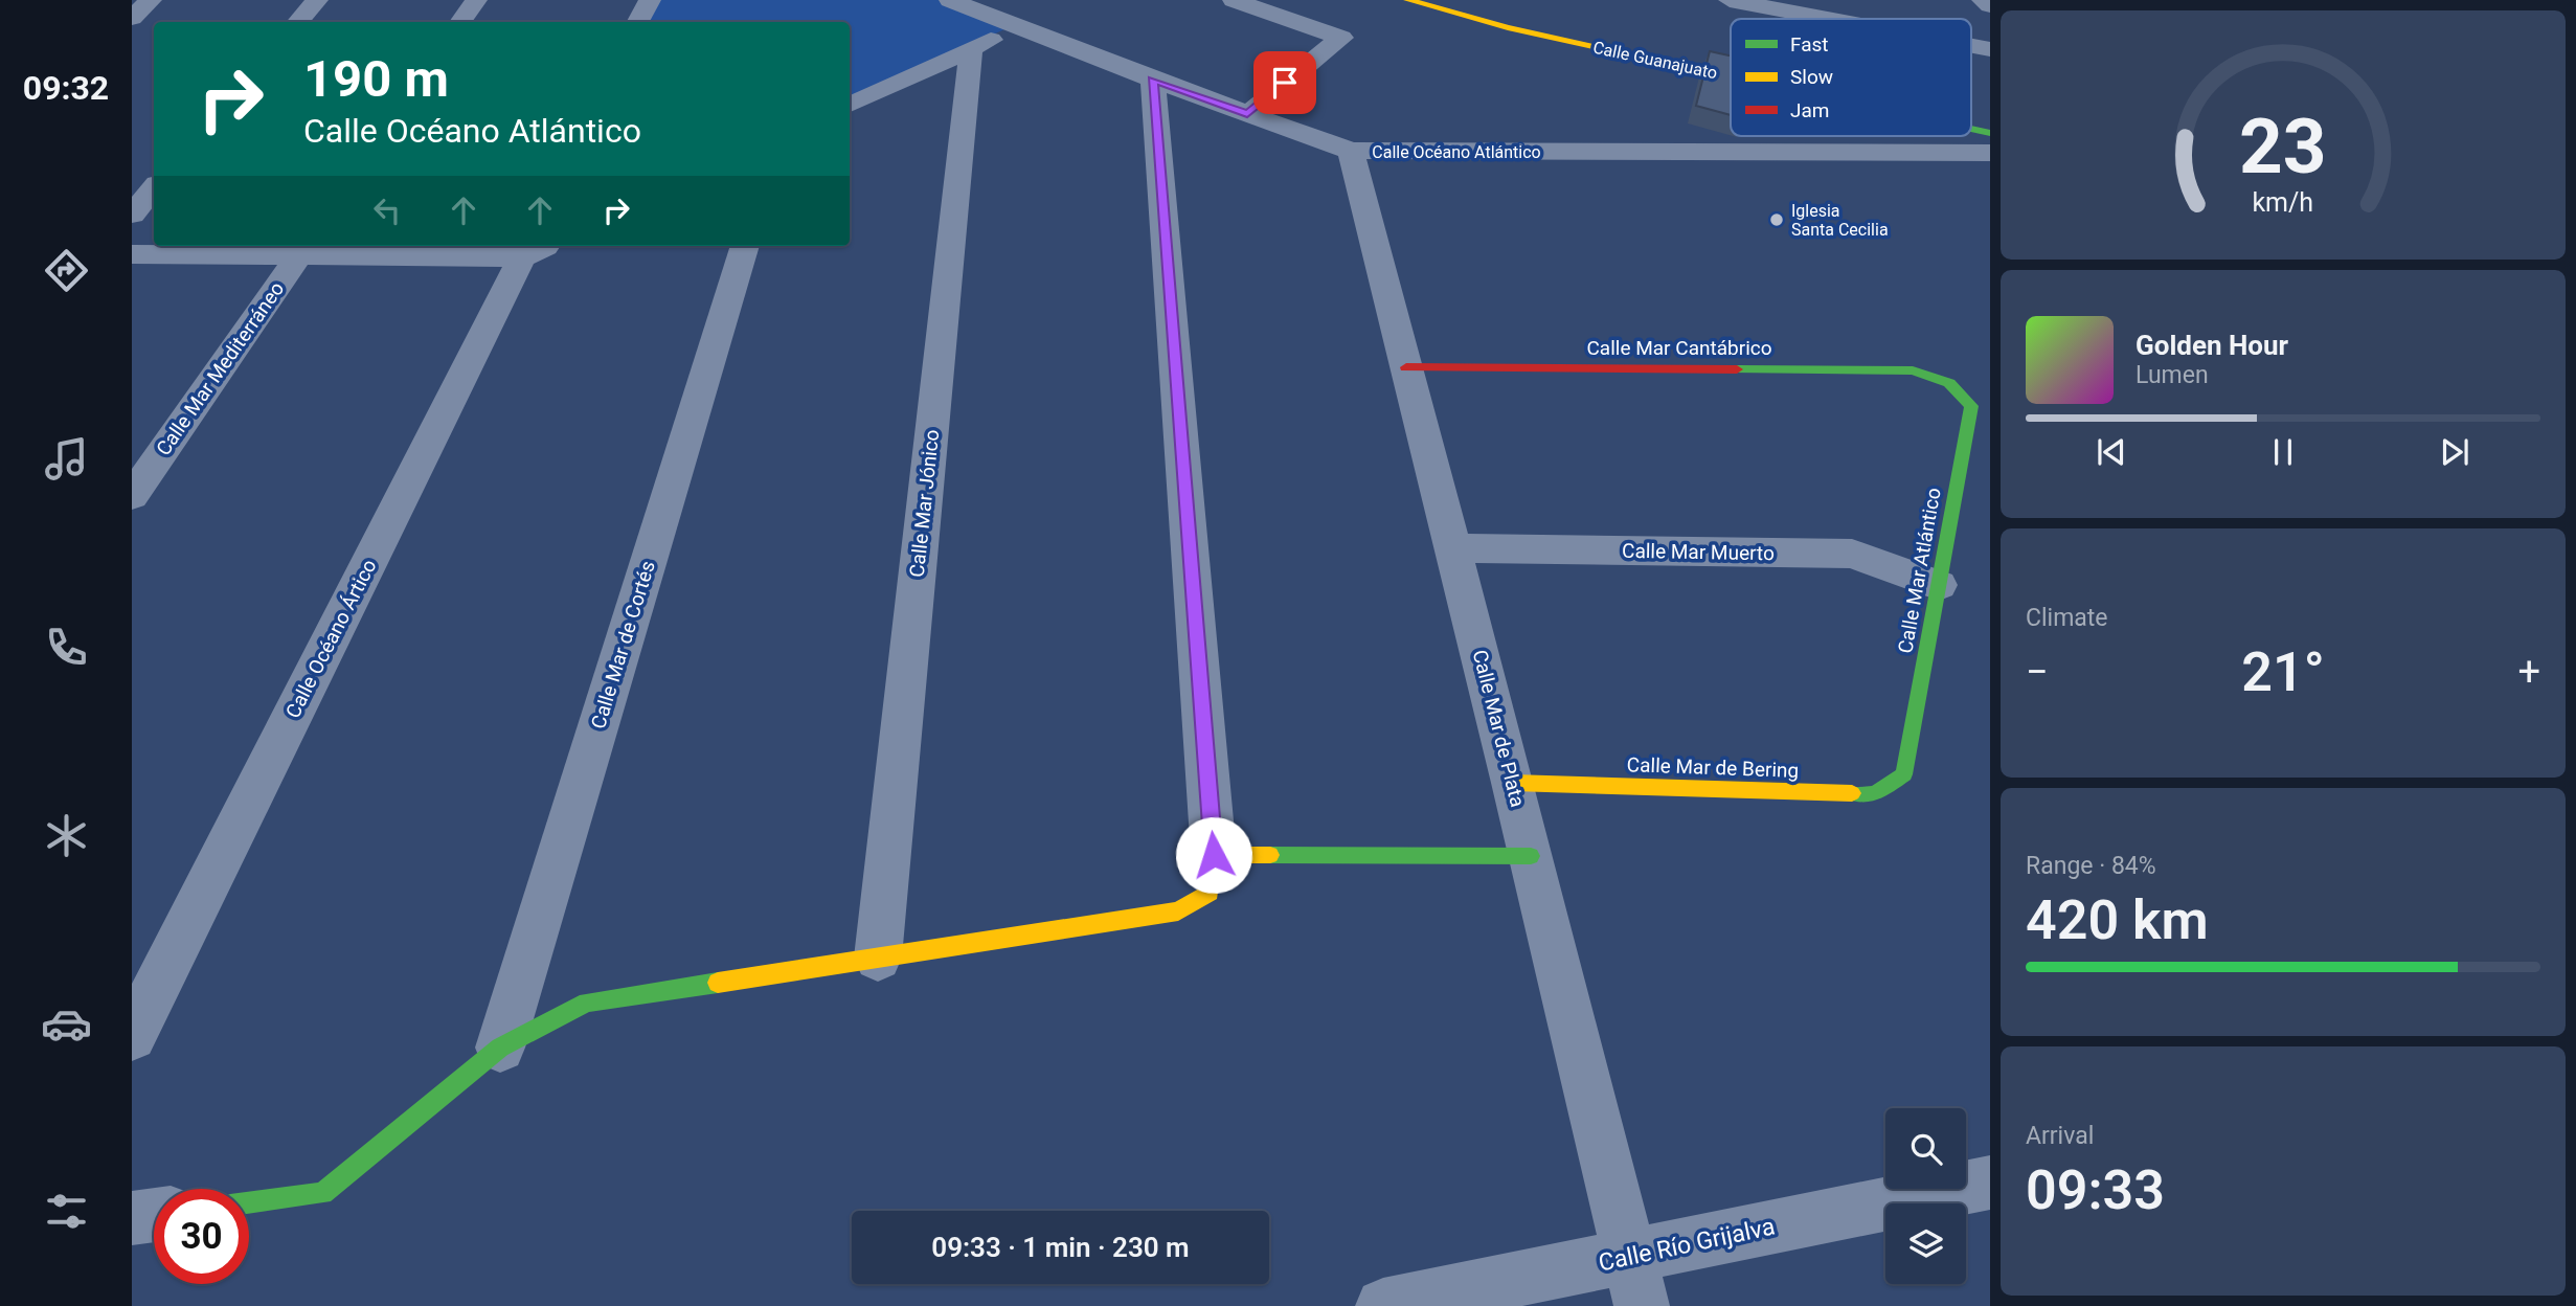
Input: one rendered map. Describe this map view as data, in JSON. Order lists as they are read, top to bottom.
{
  "streets": {
    "street": [
      "Calle Guanajuato",
      "Calle Océano Atlántico",
      "Calle Mar Cantábrico",
      "Calle Mar Mediterráneo",
      "Calle Mar Jónico",
      "Calle Mar Muerto",
      "Calle Mar Atlántico",
      "Calle Océano Ártico",
      "Calle Mar de Cortés",
      "Calle Mar de Plata",
      "Calle Mar de Bering",
      "Calle Río Grijalva"
    ]
  },
  "crossings": [
    ["Calle Océano Atlántico", "Calle Mar de Plata"],
    ["Calle Mar Cantábrico", "Calle Mar Atlántico"],
    ["Calle Mar Cantábrico", "Calle Mar de Plata"],
    ["Calle Mar Muerto", "Calle Mar Atlántico"],
    ["Calle Mar Muerto", "Calle Mar de Plata"],
    ["Calle Mar Atlántico", "Calle Mar de Bering"],
    ["Calle Mar de Plata", "Calle Mar de Bering"],
    ["Calle Mar de Plata", "Calle Río Grijalva"]
  ],
  "places": ["Iglesia Santa Cecilia"],
  "legend": ["Fast", "Slow", "Jam"],
  "page": {
    "tabs": "09:32",
    "turn": ["190 m", "Calle Océano Atlántico"],
    "song": ["Golden Hour", "Lumen"],
    "tile": [
      "Climate",
      ["Range · 84%", "420 km"],
      ["Arrival", "09:33"]
    ],
    "heat": ["−", "21°", "+"],
    "limit": "30",
    "trip": "09:33 · 1 min · 230 m",
    "gauge": ["23", "km/h"]
  }
}
